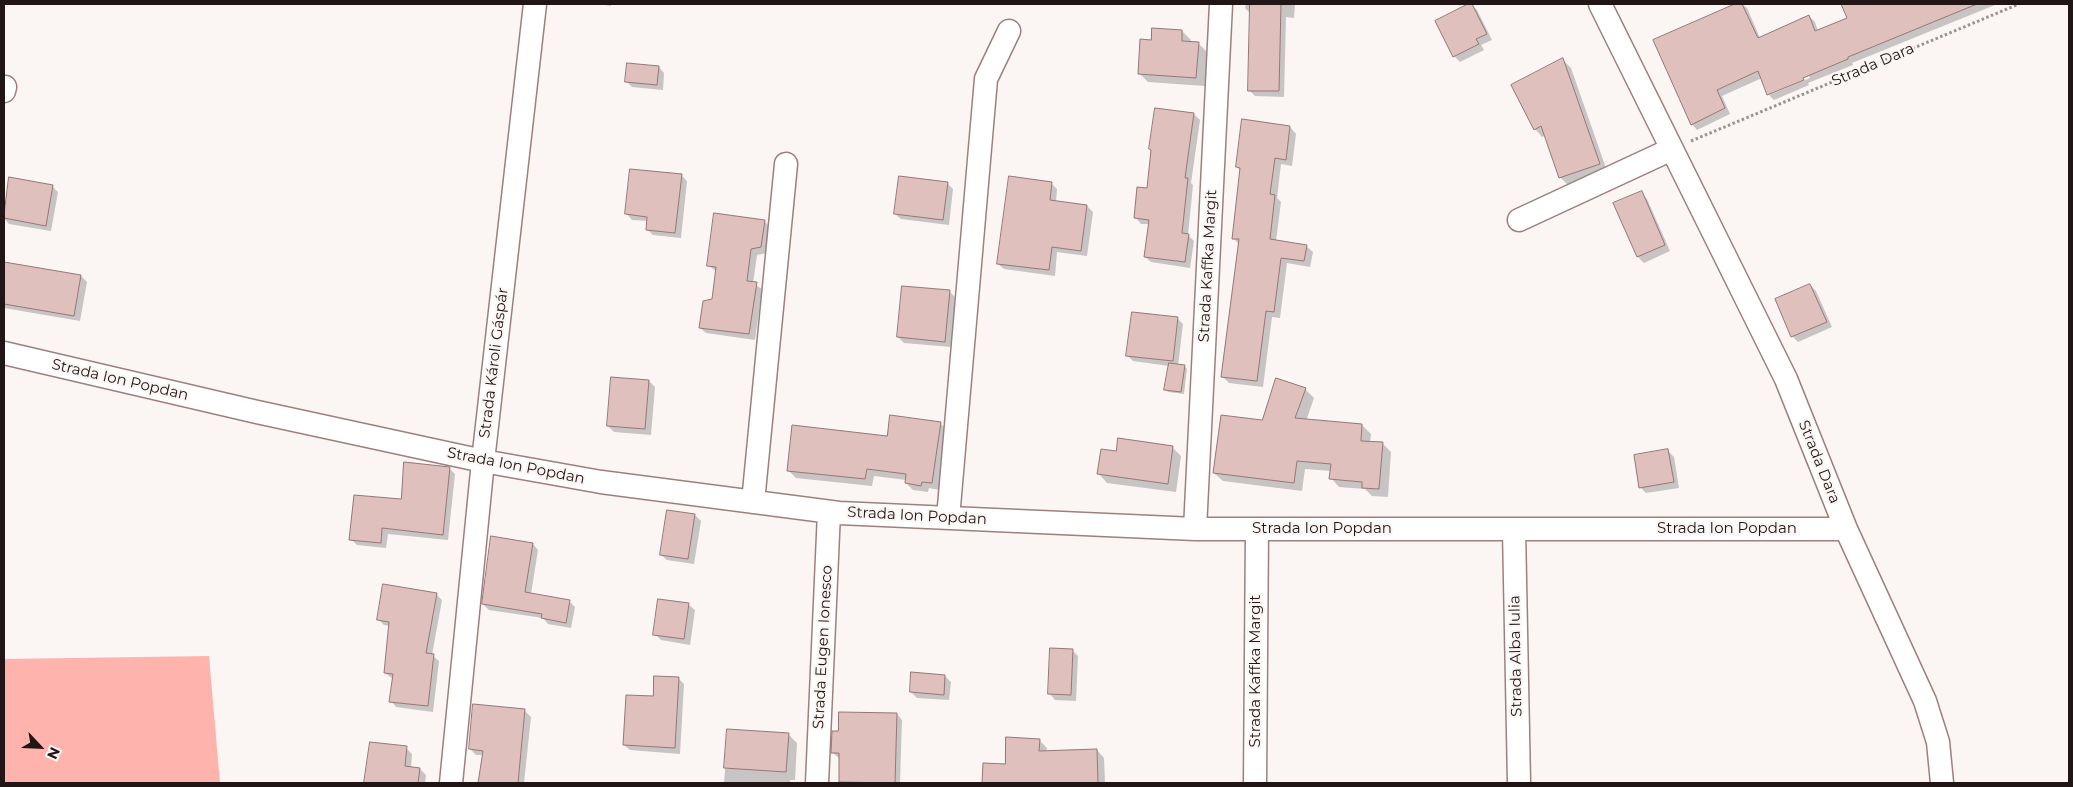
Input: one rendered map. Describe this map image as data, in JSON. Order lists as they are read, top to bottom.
{
  "streets": {
    "street": [
      "Strada Dara",
      "Strada Kaffka Margit",
      "Strada Károli Gáspár",
      "Strada Ion Popdan",
      "Strada Eugen Ionesco",
      "Strada Alba Iulia"
    ]
  },
  "crossings": [
    ["Strada Dara", "Strada Ion Popdan"],
    ["Strada Kaffka Margit", "Strada Ion Popdan"],
    ["Strada Károli Gáspár", "Strada Ion Popdan"],
    ["Strada Ion Popdan", "Strada Eugen Ionesco"],
    ["Strada Ion Popdan", "Strada Alba Iulia"]
  ],
  "north": "bottom right"
}
